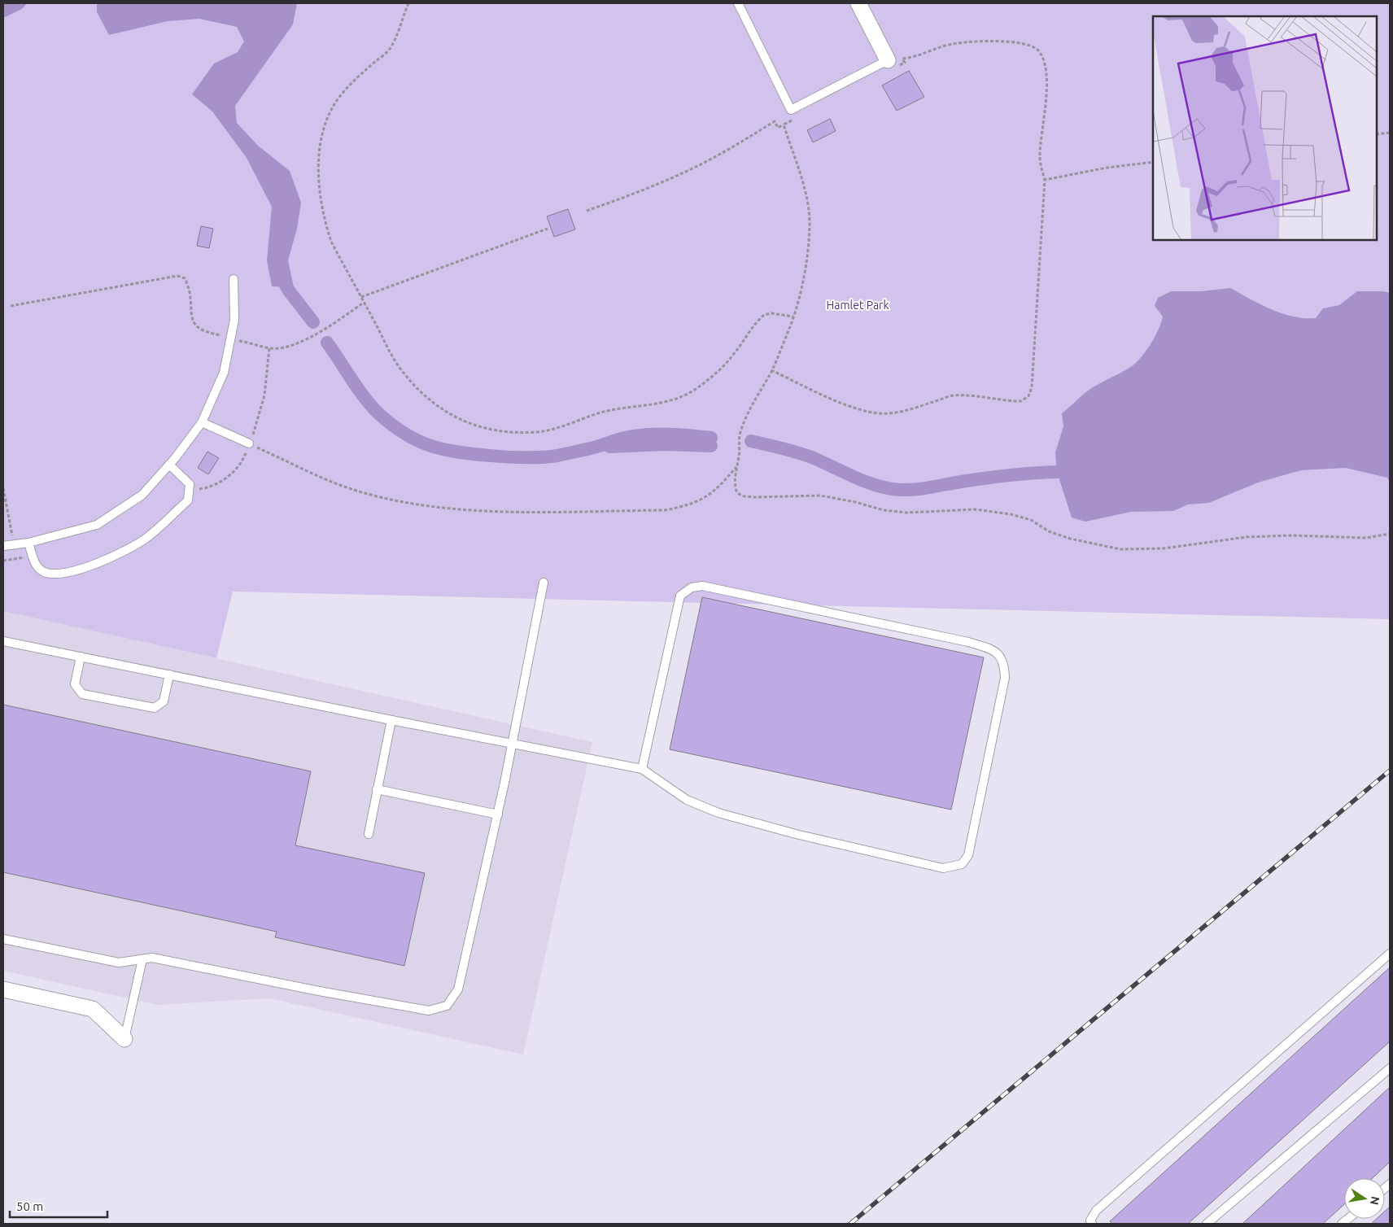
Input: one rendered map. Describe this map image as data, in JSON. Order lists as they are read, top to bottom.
{
  "parks": ["Hamlet Park"],
  "scale_bar": "50 m",
  "north": "right"
}
